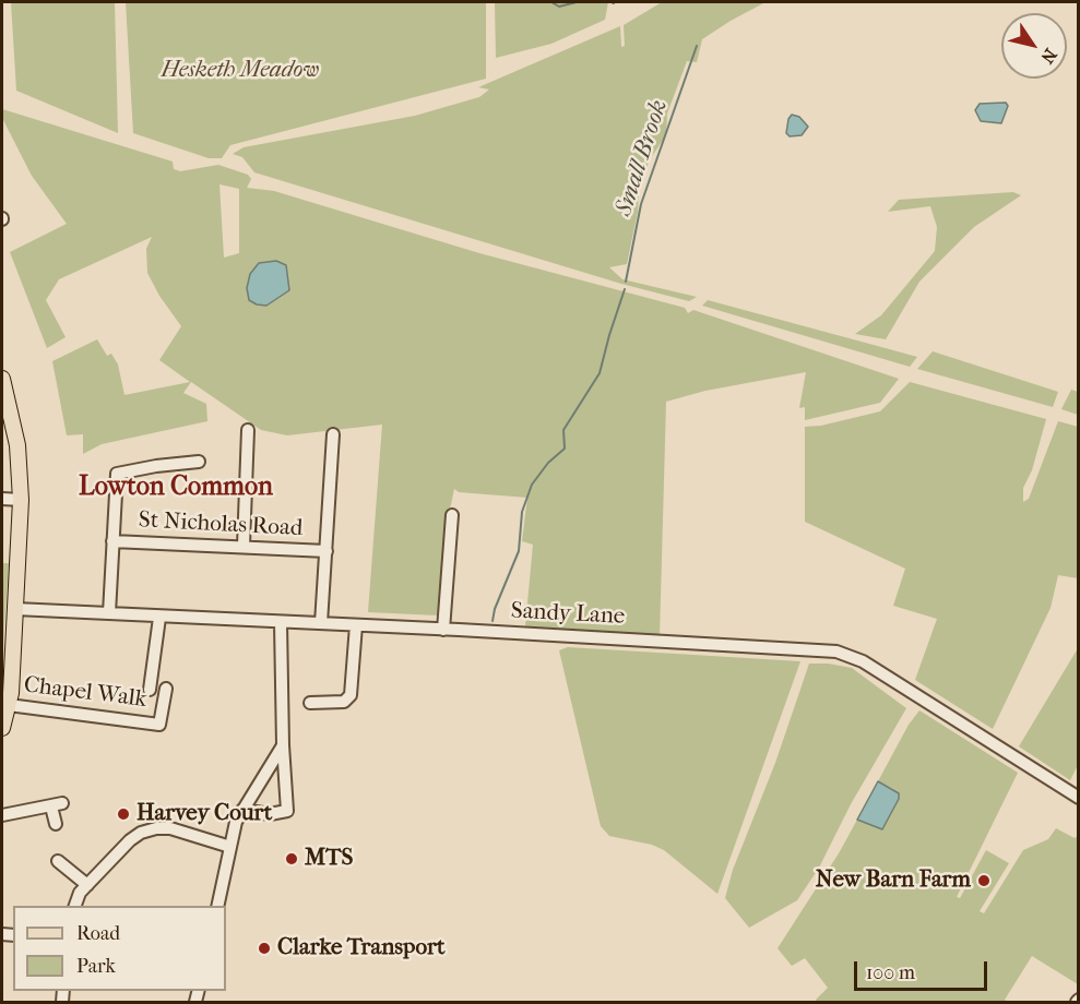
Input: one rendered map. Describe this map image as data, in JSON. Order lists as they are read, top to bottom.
{
  "streets": {
    "street": ["St Nicholas Road", "Sandy Lane", "Chapel Walk"]
  },
  "districts": ["Lowton Common"],
  "water": ["Small Brook"],
  "parks": ["Hesketh Meadow"],
  "places": [
    "Harvey Court",
    "MTS",
    "New Barn Farm",
    "Clarke Transport"
  ],
  "legend": ["Road", "Park"],
  "scale_bar": "100 m",
  "north": "bottom right"
}
